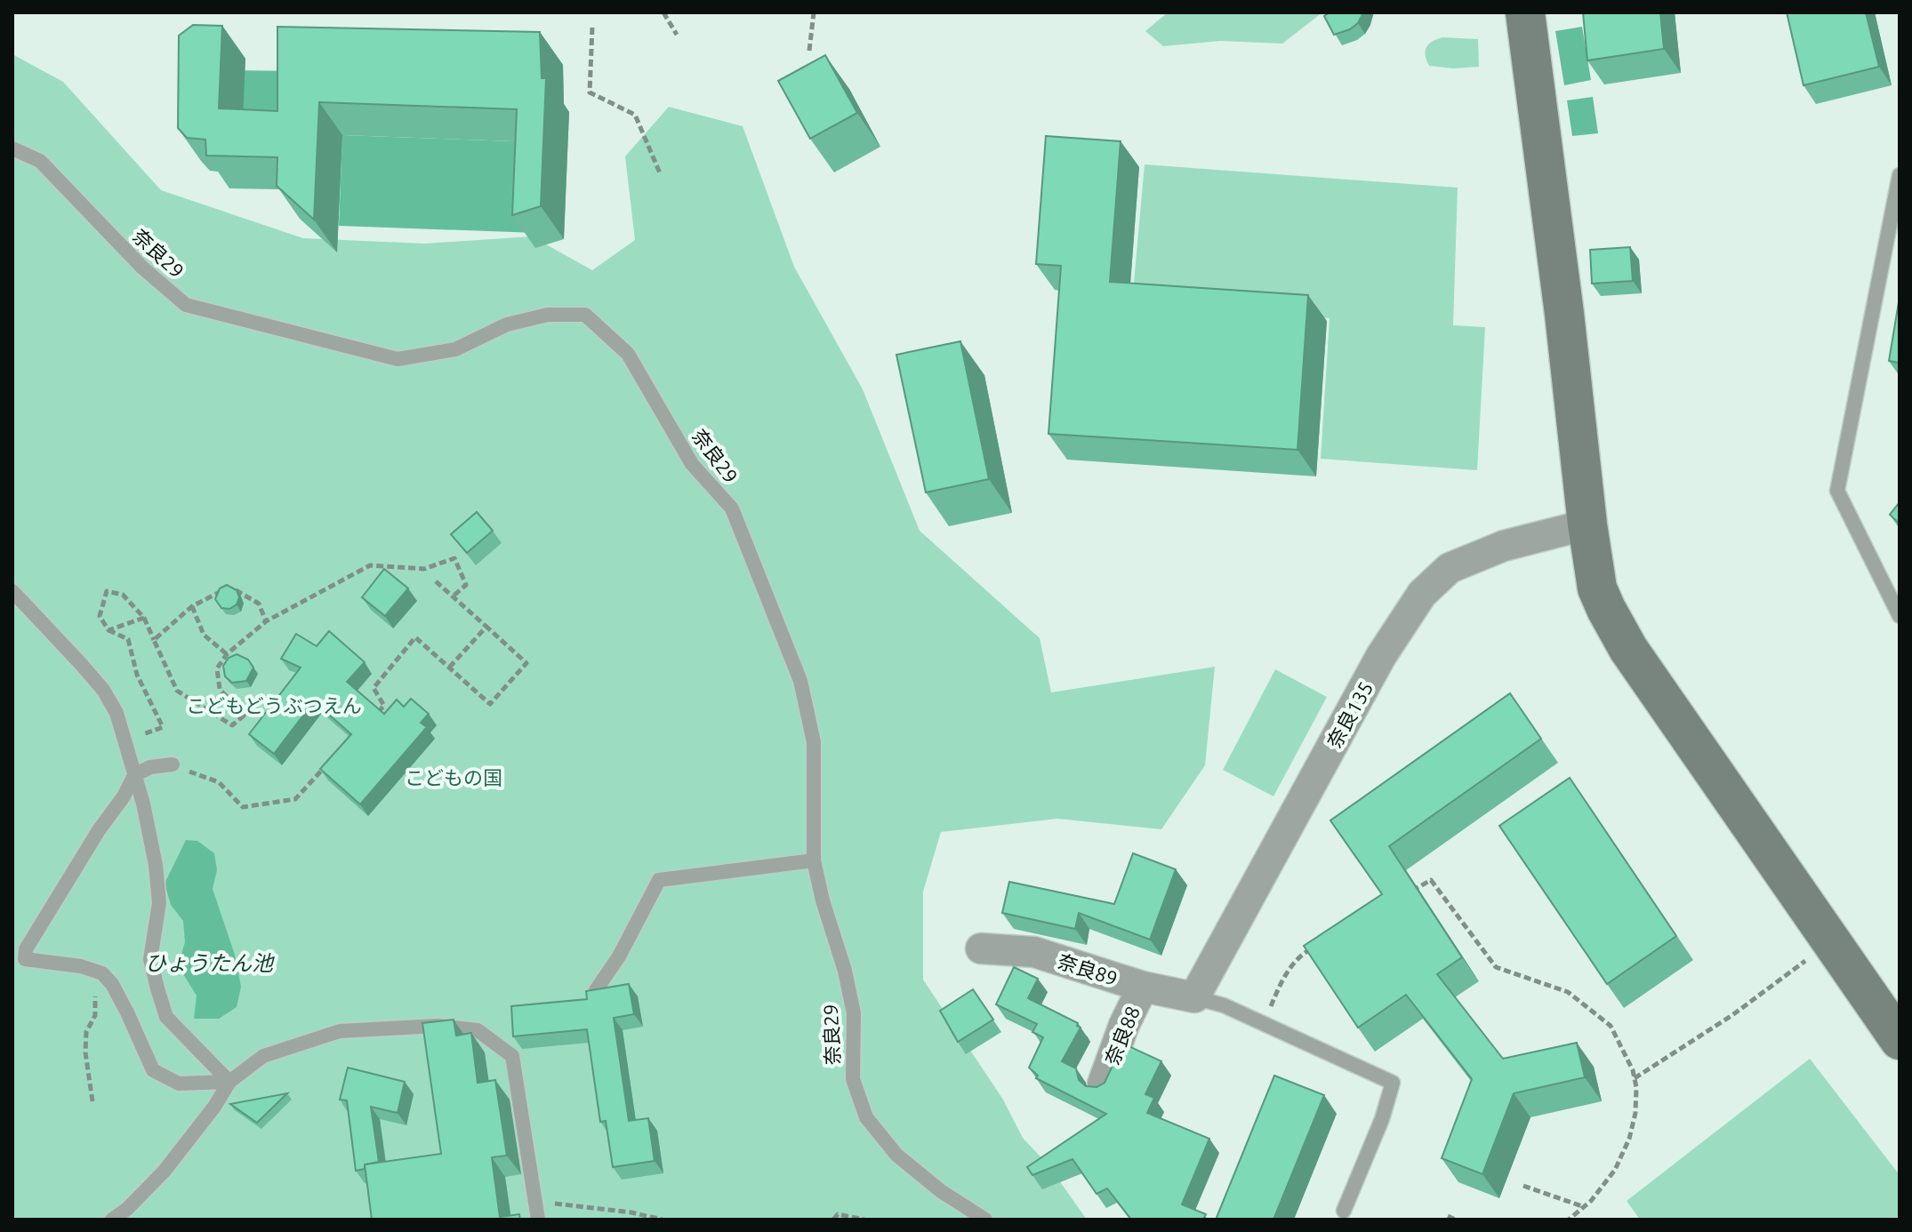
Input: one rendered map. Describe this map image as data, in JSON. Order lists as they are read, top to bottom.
{
  "streets": {
    "street": ["奈良135", "奈良89", "奈良88"],
    "lane": ["奈良29"]
  },
  "crossings": [
    ["奈良135", "奈良89"],
    ["奈良89", "奈良88"]
  ],
  "water": ["ひょうたん池"],
  "parks": ["こどもどうぶつえん", "こどもの国"]
}
